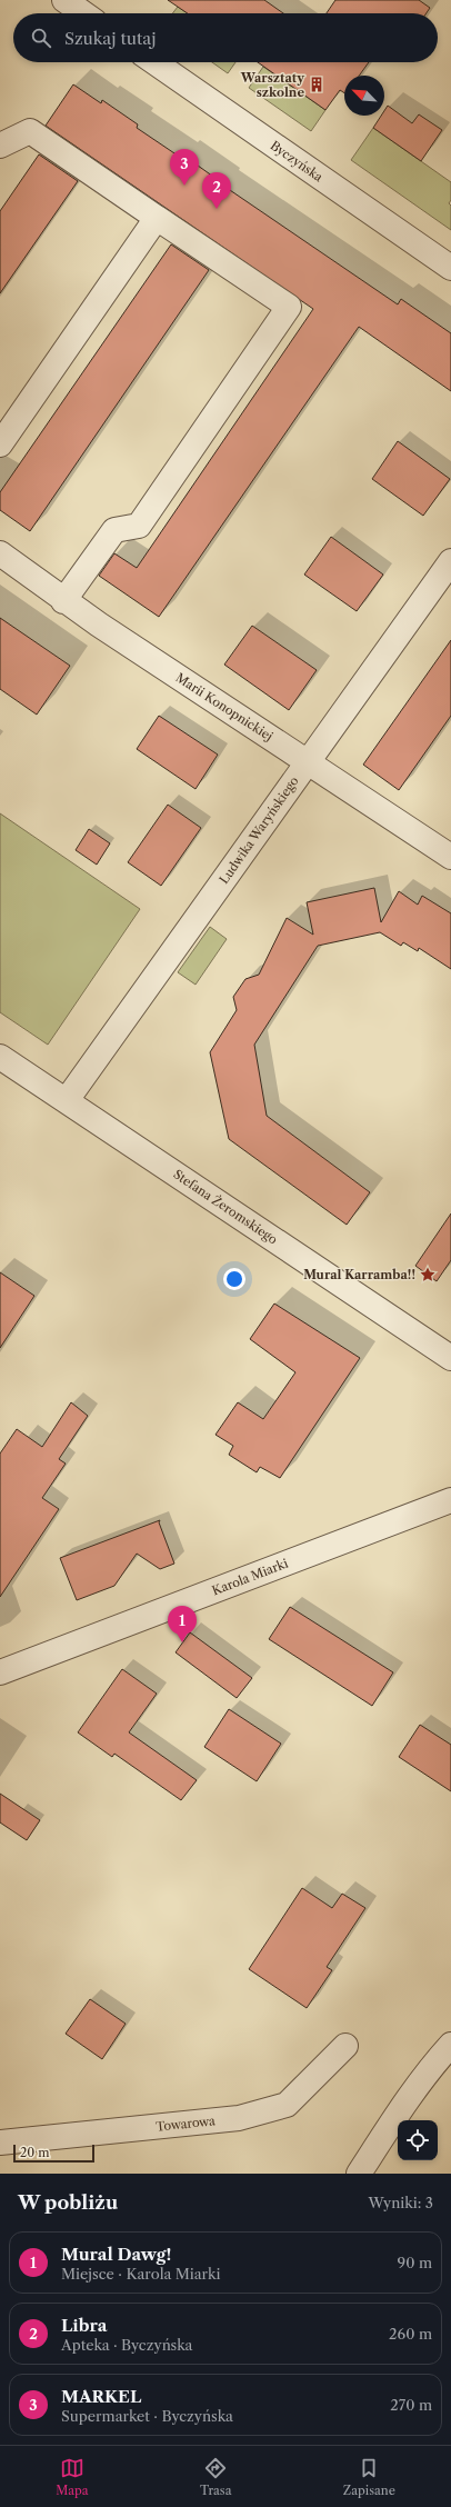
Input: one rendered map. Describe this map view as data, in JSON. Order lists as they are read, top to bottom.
{
  "streets": {
    "street": [
      "Byczyńska",
      "Marii Konopnickiej",
      "Ludwika Waryńskiego",
      "Stefana Żeromskiego",
      "Karola Miarki",
      "Towarowa"
    ]
  },
  "crossings": [
    ["Marii Konopnickiej", "Ludwika Waryńskiego"],
    ["Ludwika Waryńskiego", "Stefana Żeromskiego"]
  ],
  "places": {
    "building": ["Warsztaty szkolne"],
    "place": ["Mural Karramba!!"]
  },
  "scale_bar": "20 m",
  "north": "top left",
  "page": {
    "search": "Szukaj tutaj",
    "pins": ["3", "2", "1"],
    "scale": "20 m",
    "heading": ["W pobliżu", "Wyniki: 3"],
    "list": [
      {
        "mark": "1",
        "name": "Mural Dawg!",
        "note": "Miejsce · Karola Miarki",
        "value": "90 m"
      },
      {
        "mark": "2",
        "name": "Libra",
        "note": "Apteka · Byczyńska",
        "value": "260 m"
      },
      {
        "mark": "3",
        "name": "MARKEL",
        "note": "Supermarket · Byczyńska",
        "value": "270 m"
      }
    ],
    "nav": ["Mapa", "Trasa", "Zapisane"]
  }
}
